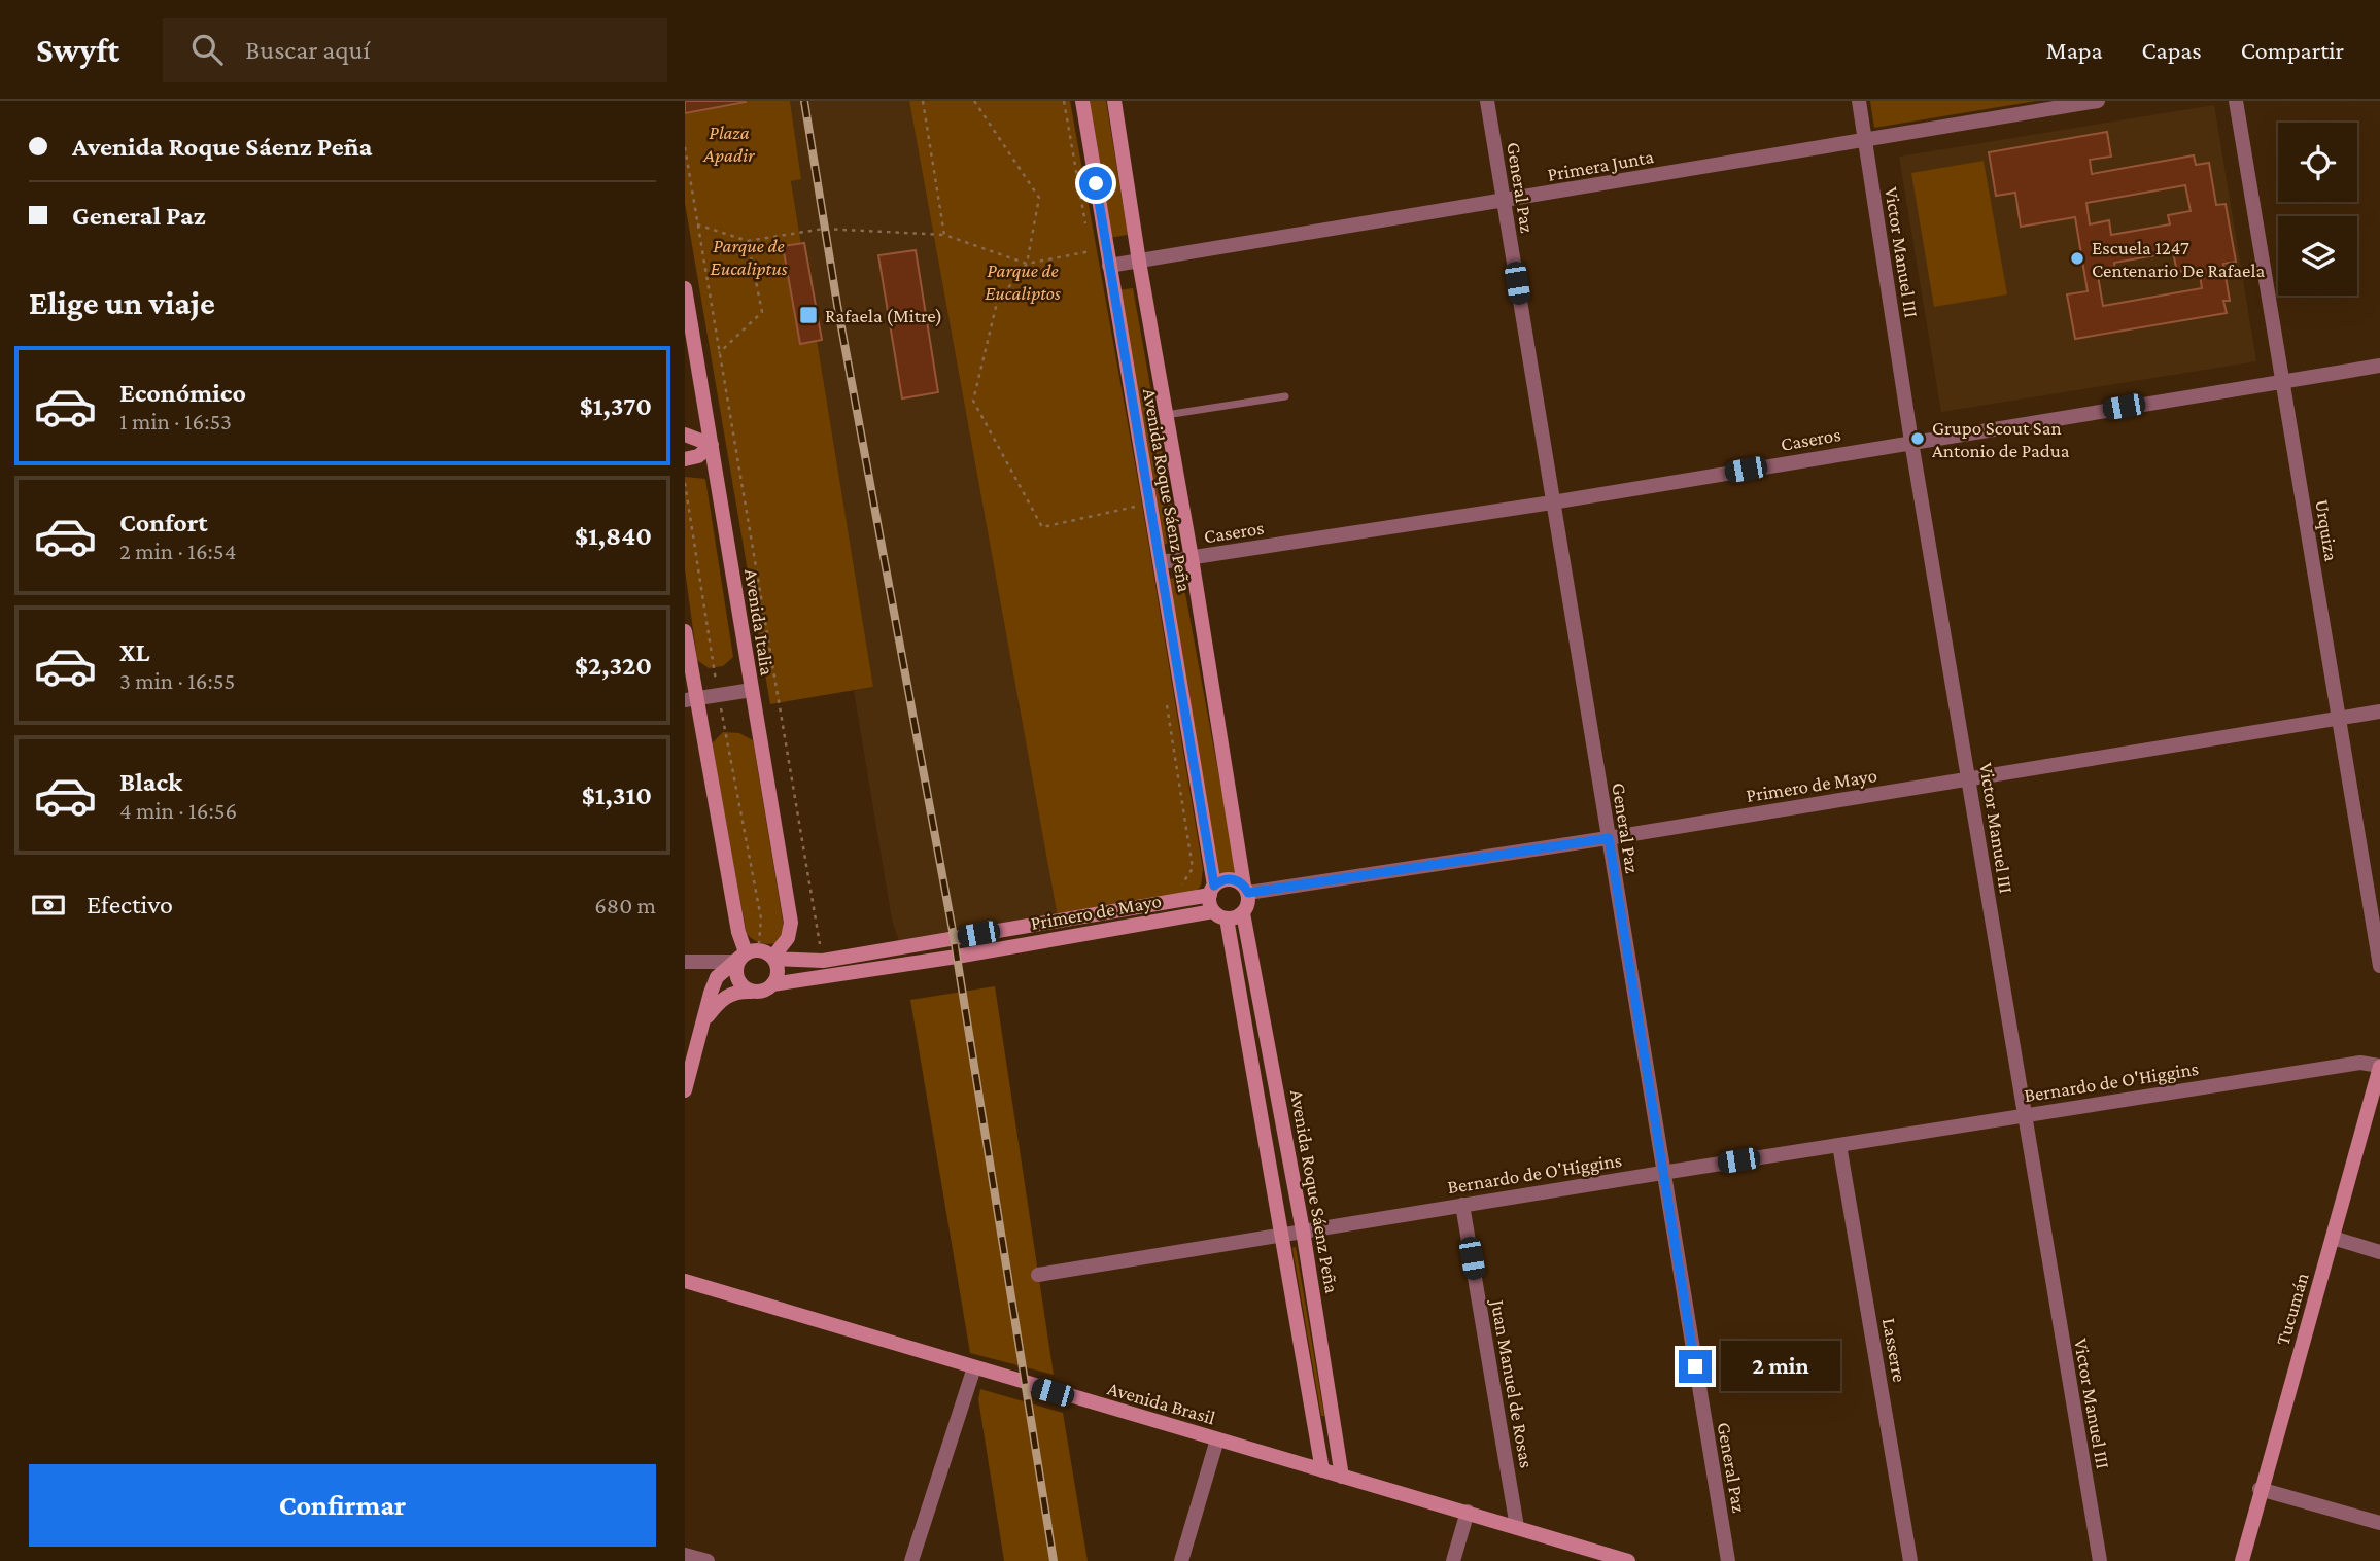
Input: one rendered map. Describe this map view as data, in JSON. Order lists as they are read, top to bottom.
{
  "streets": {
    "street": [
      "Primera Junta",
      "General Paz",
      "Victor Manuel III",
      "Caseros",
      "Avenida Roque Sáenz Peña",
      "Urquiza",
      "Avenida Italia",
      "Primero de Mayo",
      "Bernardo de O'Higgins",
      "Tucumán",
      "Lasserre",
      "Juan Manuel de Rosas",
      "Avenida Brasil"
    ]
  },
  "crossings": [
    ["Primera Junta", "General Paz"],
    ["Primera Junta", "Victor Manuel III"],
    ["Primera Junta", "Avenida Roque Sáenz Peña"],
    ["General Paz", "Caseros"],
    ["General Paz", "Primero de Mayo"],
    ["General Paz", "Bernardo de O'Higgins"],
    ["Victor Manuel III", "Caseros"],
    ["Victor Manuel III", "Primero de Mayo"],
    ["Victor Manuel III", "Bernardo de O'Higgins"],
    ["Caseros", "Avenida Roque Sáenz Peña"],
    ["Caseros", "Urquiza"],
    ["Avenida Roque Sáenz Peña", "Primero de Mayo"],
    ["Avenida Roque Sáenz Peña", "Bernardo de O'Higgins"],
    ["Avenida Roque Sáenz Peña", "Avenida Brasil"],
    ["Urquiza", "Primero de Mayo"],
    ["Avenida Italia", "Primero de Mayo"],
    ["Bernardo de O'Higgins", "Tucumán"],
    ["Bernardo de O'Higgins", "Lasserre"],
    ["Bernardo de O'Higgins", "Juan Manuel de Rosas"],
    ["Juan Manuel de Rosas", "Avenida Brasil"]
  ],
  "parks": ["Plaza Apadir", "Parque de Eucaliptus", "Parque de Eucaliptos"],
  "places": {
    "other": ["Escuela 1247 Centenario De Rafaela", "Grupo Scout San Antonio de Padua"],
    "transit": ["Rafaela (Mitre)"]
  },
  "page": {
    "header": "Swyft",
    "search": "Buscar aquí",
    "nav": ["Mapa", "Capas", "Compartir"],
    "banner": ["Avenida Roque Sáenz Peña", "General Paz"],
    "heading": "Elige un viaje",
    "list": [
      {
        "name": "Económico",
        "note": "1 min · 16:53",
        "value": "$1,370"
      },
      {
        "name": "Confort",
        "note": "2 min · 16:54",
        "value": "$1,840"
      },
      {
        "name": "XL",
        "note": "3 min · 16:55",
        "value": "$2,320"
      },
      {
        "name": "Black",
        "note": "4 min · 16:56",
        "value": "$1,310"
      }
    ],
    "pay": ["Efectivo", "680 m"],
    "bubble": "2 min",
    "buttons": "Confirmar"
  }
}
